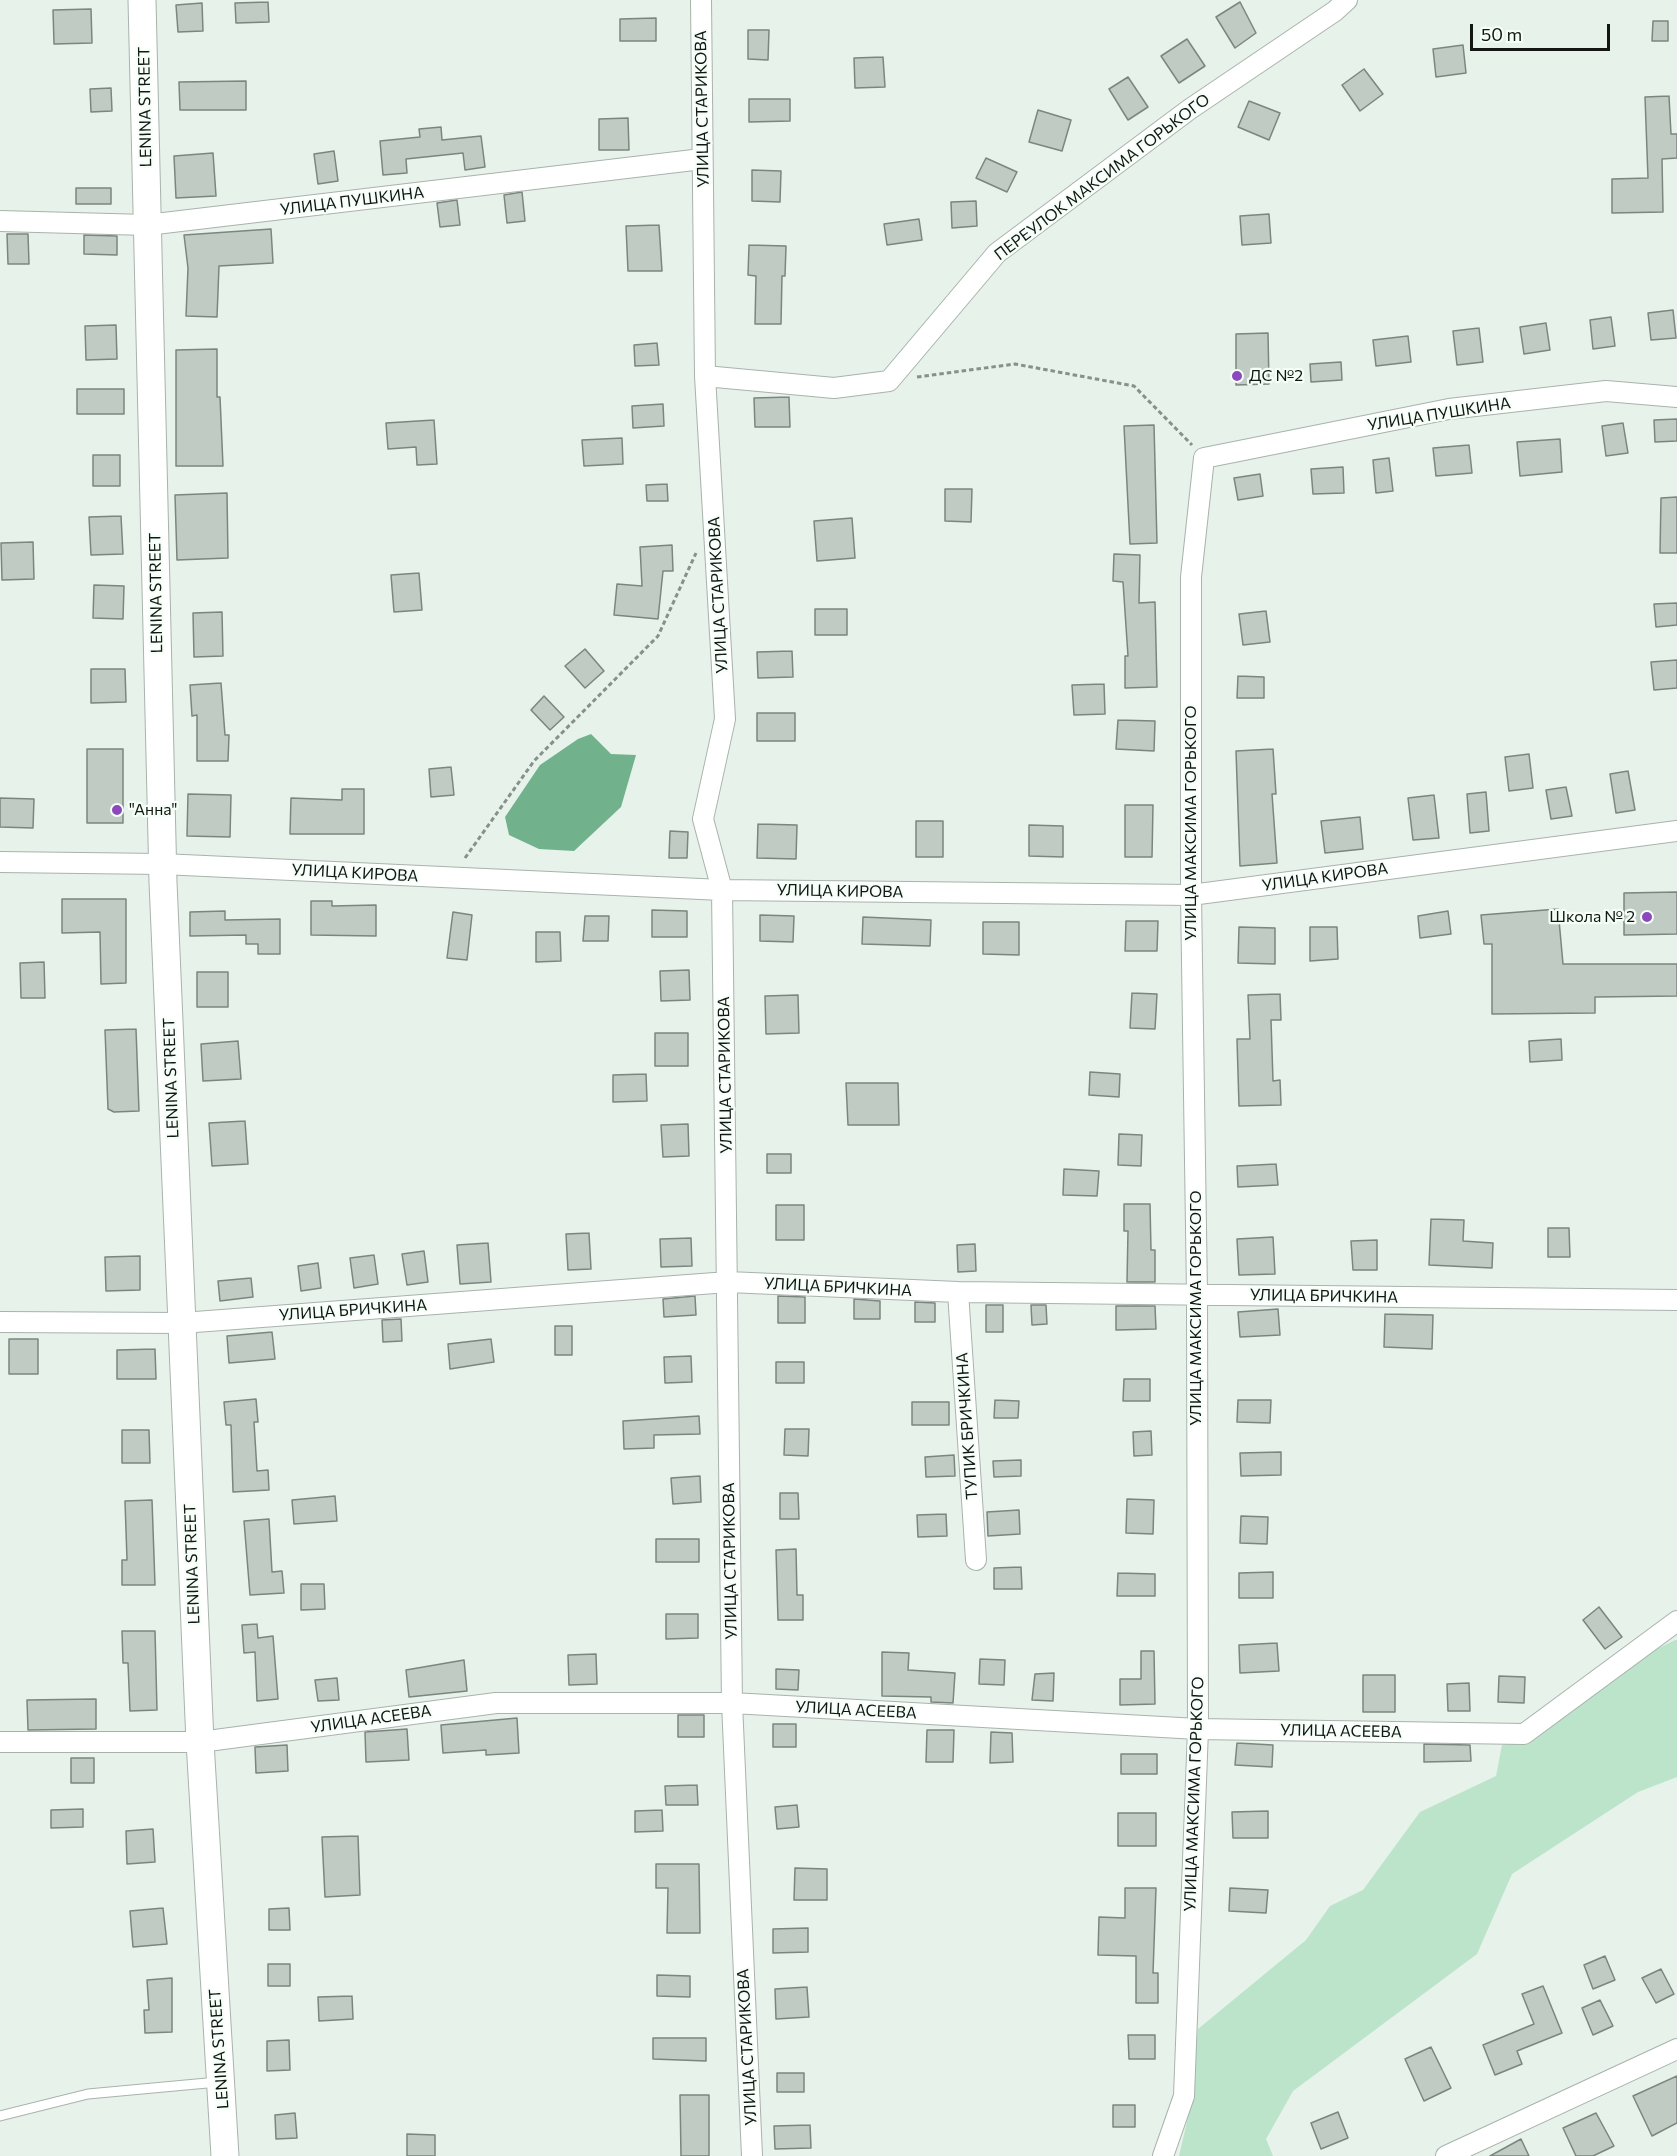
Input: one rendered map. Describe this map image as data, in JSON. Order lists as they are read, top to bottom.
{
  "streets": {
    "street": [
      "LENINA STREET",
      "УЛИЦА СТАРИКОВА",
      "ПЕРЕУЛОК МАКСИМА ГОРЬКОГО",
      "УЛИЦА ПУШКИНА",
      "УЛИЦА МАКСИМА ГОРЬКОГО",
      "УЛИЦА КИРОВА",
      "УЛИЦА БРИЧКИНА",
      "ТУПИК БРИЧКИНА",
      "УЛИЦА АСЕЕВА"
    ]
  },
  "crossings": [
    ["LENINA STREET", "УЛИЦА ПУШКИНА"],
    ["LENINA STREET", "УЛИЦА КИРОВА"],
    ["LENINA STREET", "УЛИЦА БРИЧКИНА"],
    ["LENINA STREET", "УЛИЦА АСЕЕВА"],
    ["УЛИЦА СТАРИКОВА", "УЛИЦА ПУШКИНА"],
    ["УЛИЦА СТАРИКОВА", "УЛИЦА КИРОВА"],
    ["УЛИЦА СТАРИКОВА", "УЛИЦА БРИЧКИНА"],
    ["УЛИЦА СТАРИКОВА", "УЛИЦА АСЕЕВА"],
    ["УЛИЦА ПУШКИНА", "УЛИЦА МАКСИМА ГОРЬКОГО"],
    ["УЛИЦА МАКСИМА ГОРЬКОГО", "УЛИЦА КИРОВА"],
    ["УЛИЦА МАКСИМА ГОРЬКОГО", "УЛИЦА БРИЧКИНА"],
    ["УЛИЦА МАКСИМА ГОРЬКОГО", "УЛИЦА АСЕЕВА"],
    ["УЛИЦА БРИЧКИНА", "ТУПИК БРИЧКИНА"]
  ],
  "places": ["ДС №2", "\"Анна\"", "Школа № 2"],
  "scale_bar": "50 m"
}
